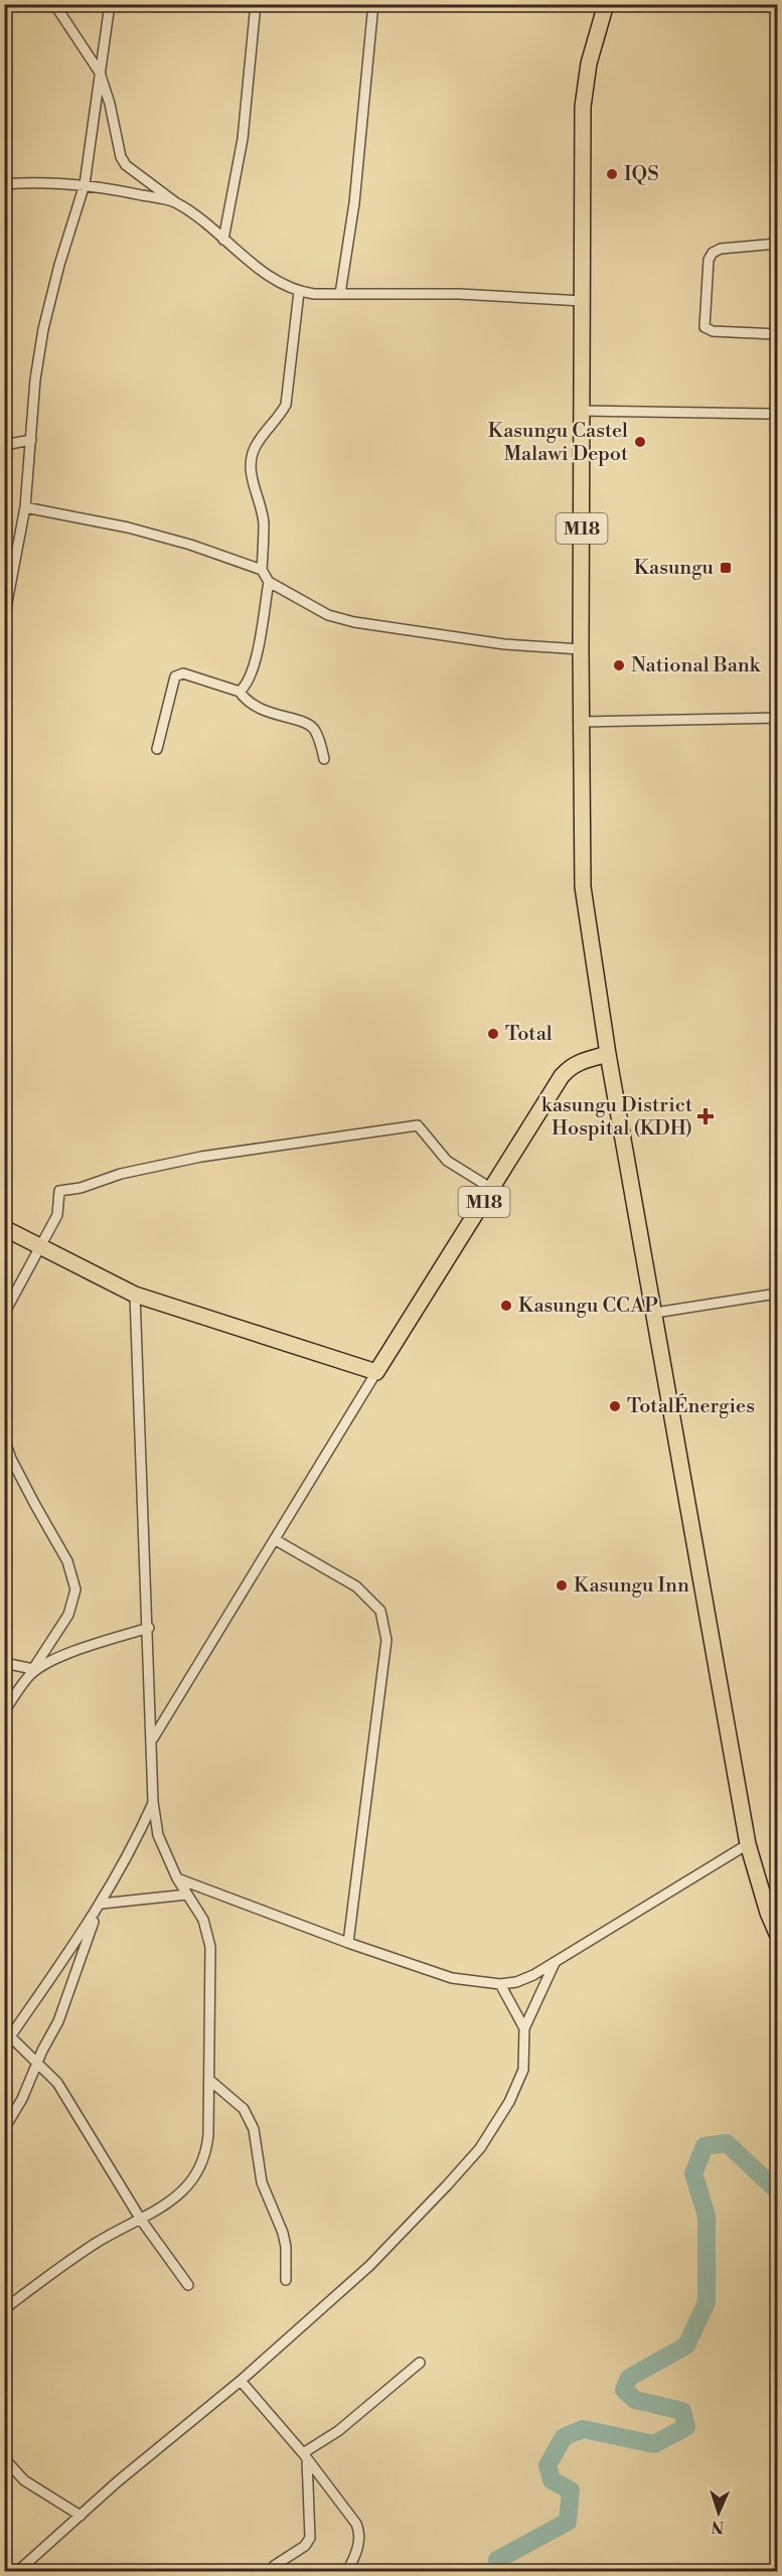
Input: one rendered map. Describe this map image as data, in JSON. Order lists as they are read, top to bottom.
{
  "streets": {
    "main road": ["M18"]
  },
  "places": {
    "other": [
      "IQS",
      "Kasungu Castel Malawi Depot",
      "National Bank",
      "Total",
      "Kasungu CCAP",
      "TotalÉnergies",
      "Kasungu Inn"
    ],
    "transit": ["Kasungu"],
    "health": ["kasungu District Hospital (KDH)"]
  },
  "north": "bottom"
}
